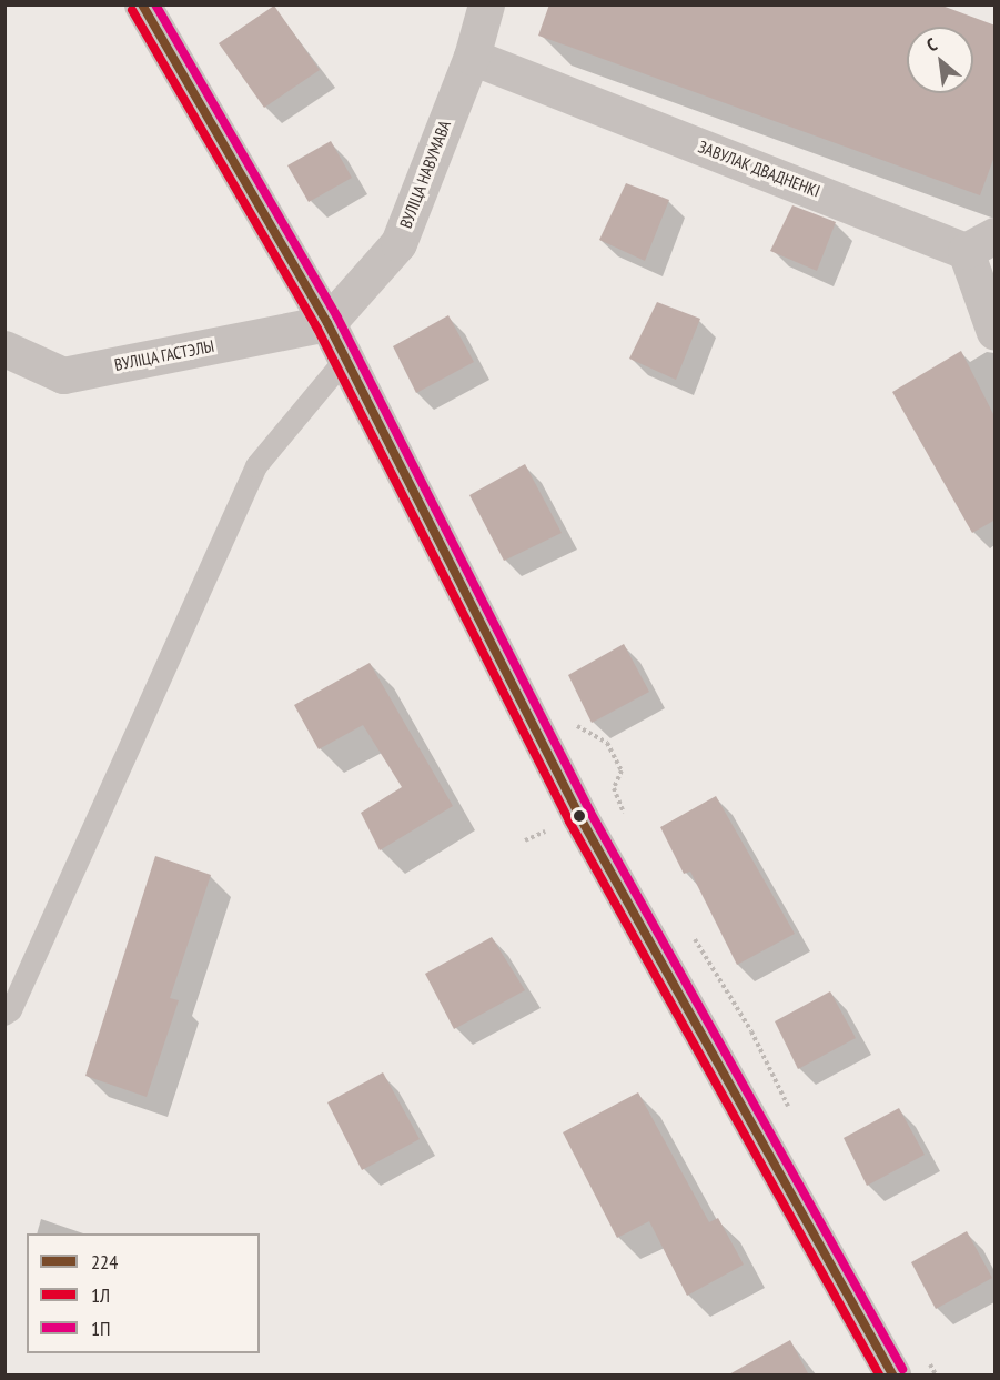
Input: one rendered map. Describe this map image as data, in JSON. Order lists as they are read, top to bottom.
{
  "streets": {
    "street": ["ЗАВУЛАК ДВАДНЕНКІ", "ВУЛІЦА НАВУМАВА", "ВУЛІЦА ГАСТЭЛЫ"]
  },
  "crossings": [
    ["ЗАВУЛАК ДВАДНЕНКІ", "ВУЛІЦА НАВУМАВА"],
    ["ВУЛІЦА НАВУМАВА", "ВУЛІЦА ГАСТЭЛЫ"]
  ],
  "lines": ["transit line 224", "transit line 1П", "transit line 1Л"],
  "legend": ["224", "1Л", "1П"],
  "north": "top left"
}
